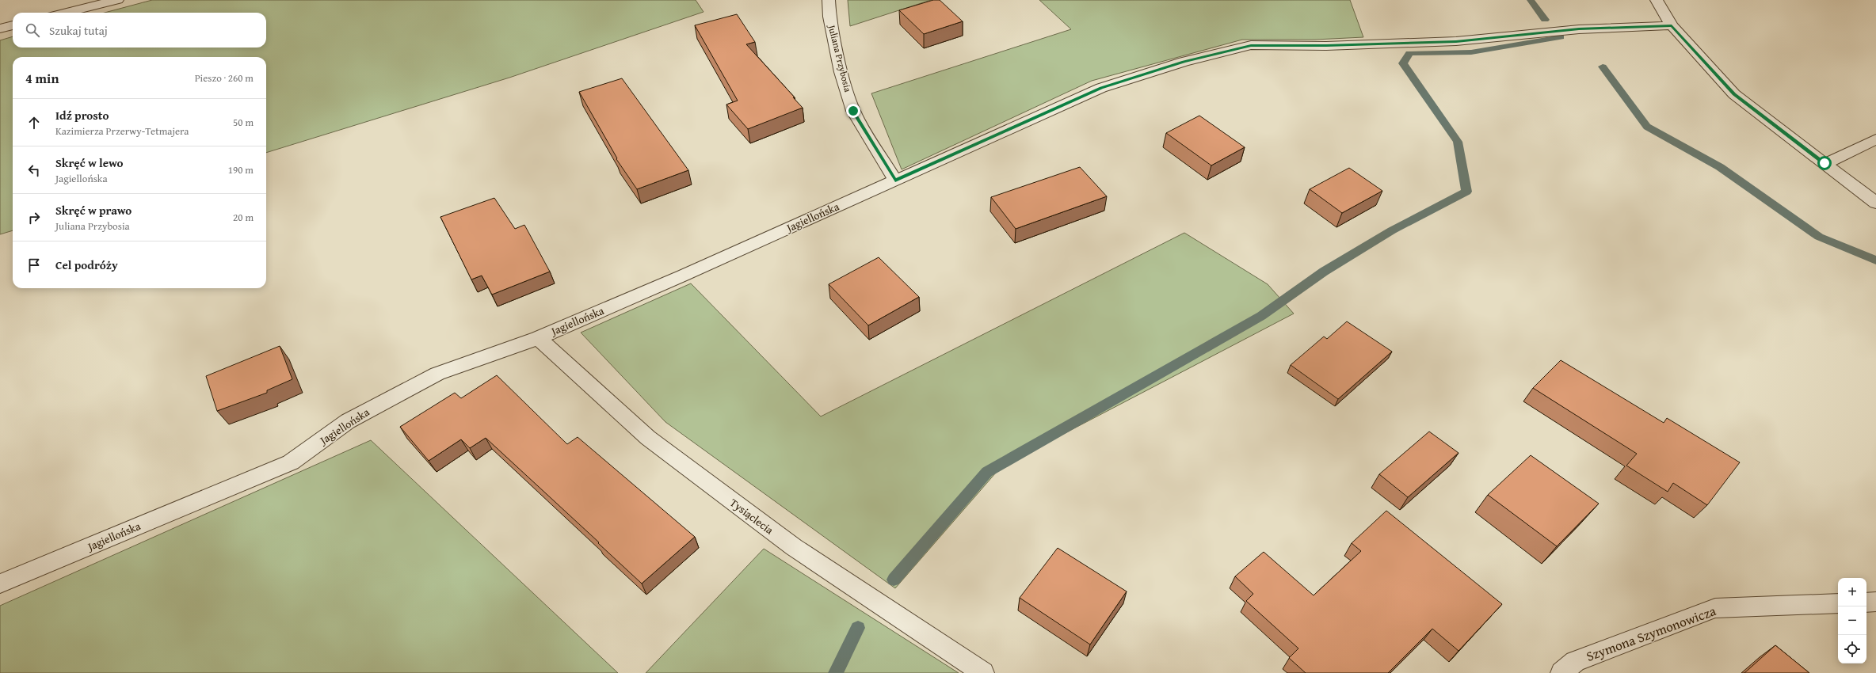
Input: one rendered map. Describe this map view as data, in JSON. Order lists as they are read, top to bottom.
{
  "streets": {
    "street": [
      "Juliana Przybosia",
      "Jagiellońska",
      "Tysiąclecia",
      "Szymona Szymonowicza"
    ]
  },
  "crossings": [
    ["Juliana Przybosia", "Jagiellońska"],
    ["Jagiellońska", "Tysiąclecia"]
  ],
  "page": {
    "search": "Szukaj tutaj",
    "heading": ["4 min", "Pieszo · 260 m"],
    "list": [
      ["Idź prosto", "Kazimierza Przerwy-Tetmajera", "50 m"],
      ["Skręć w lewo", "Jagiellońska", "190 m"],
      ["Skręć w prawo", "Juliana Przybosia", "20 m"],
      "Cel podróży"
    ],
    "map_buttons": ["+", "−"]
  }
}
